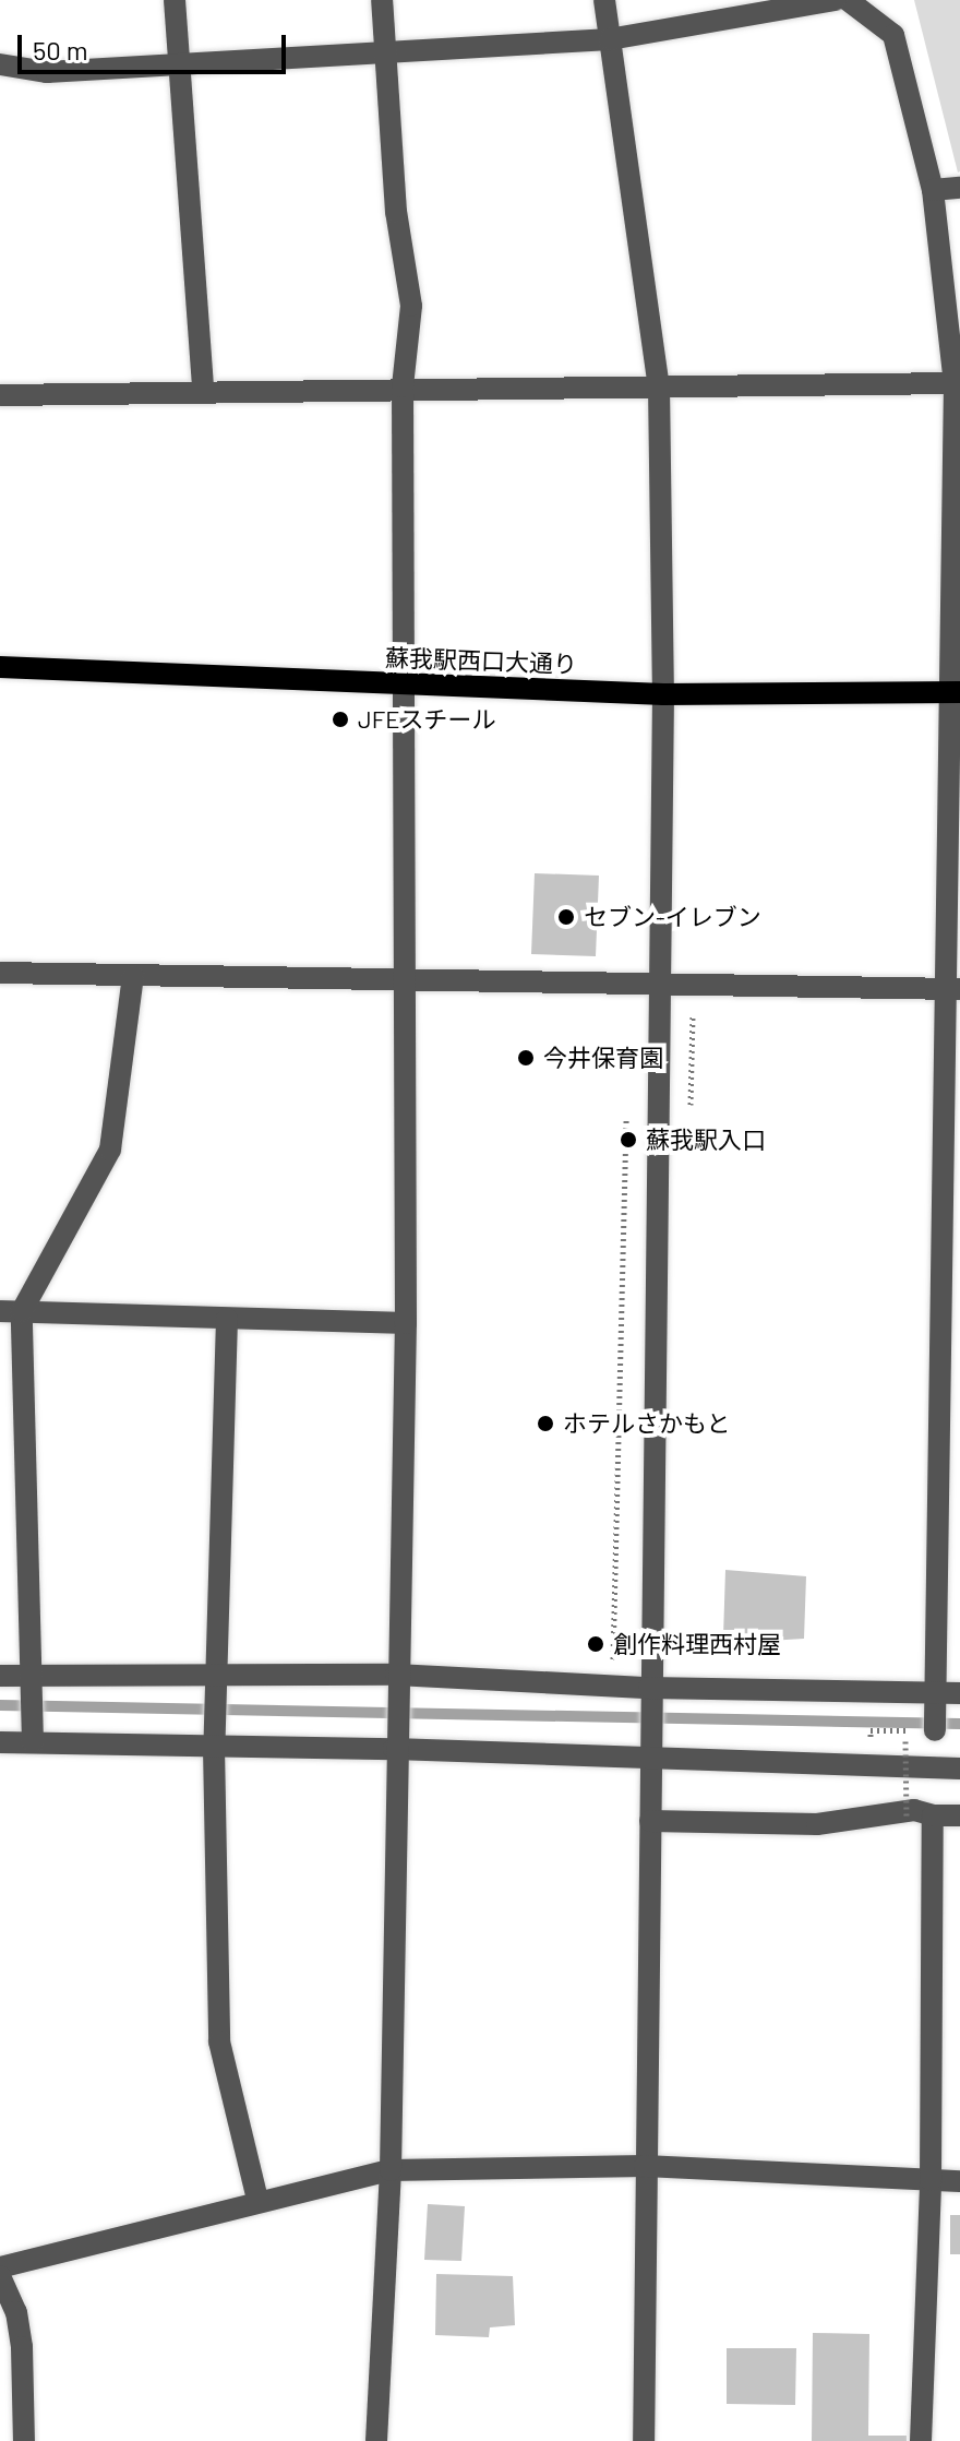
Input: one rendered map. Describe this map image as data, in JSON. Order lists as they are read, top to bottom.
{
  "streets": {
    "main road": ["蘇我駅西口大通り"]
  },
  "places": [
    "JFEスチール",
    "セブン-イレブン",
    "今井保育園",
    "蘇我駅入口",
    "ホテルさかもと",
    "創作料理西村屋"
  ],
  "scale_bar": "50 m"
}
